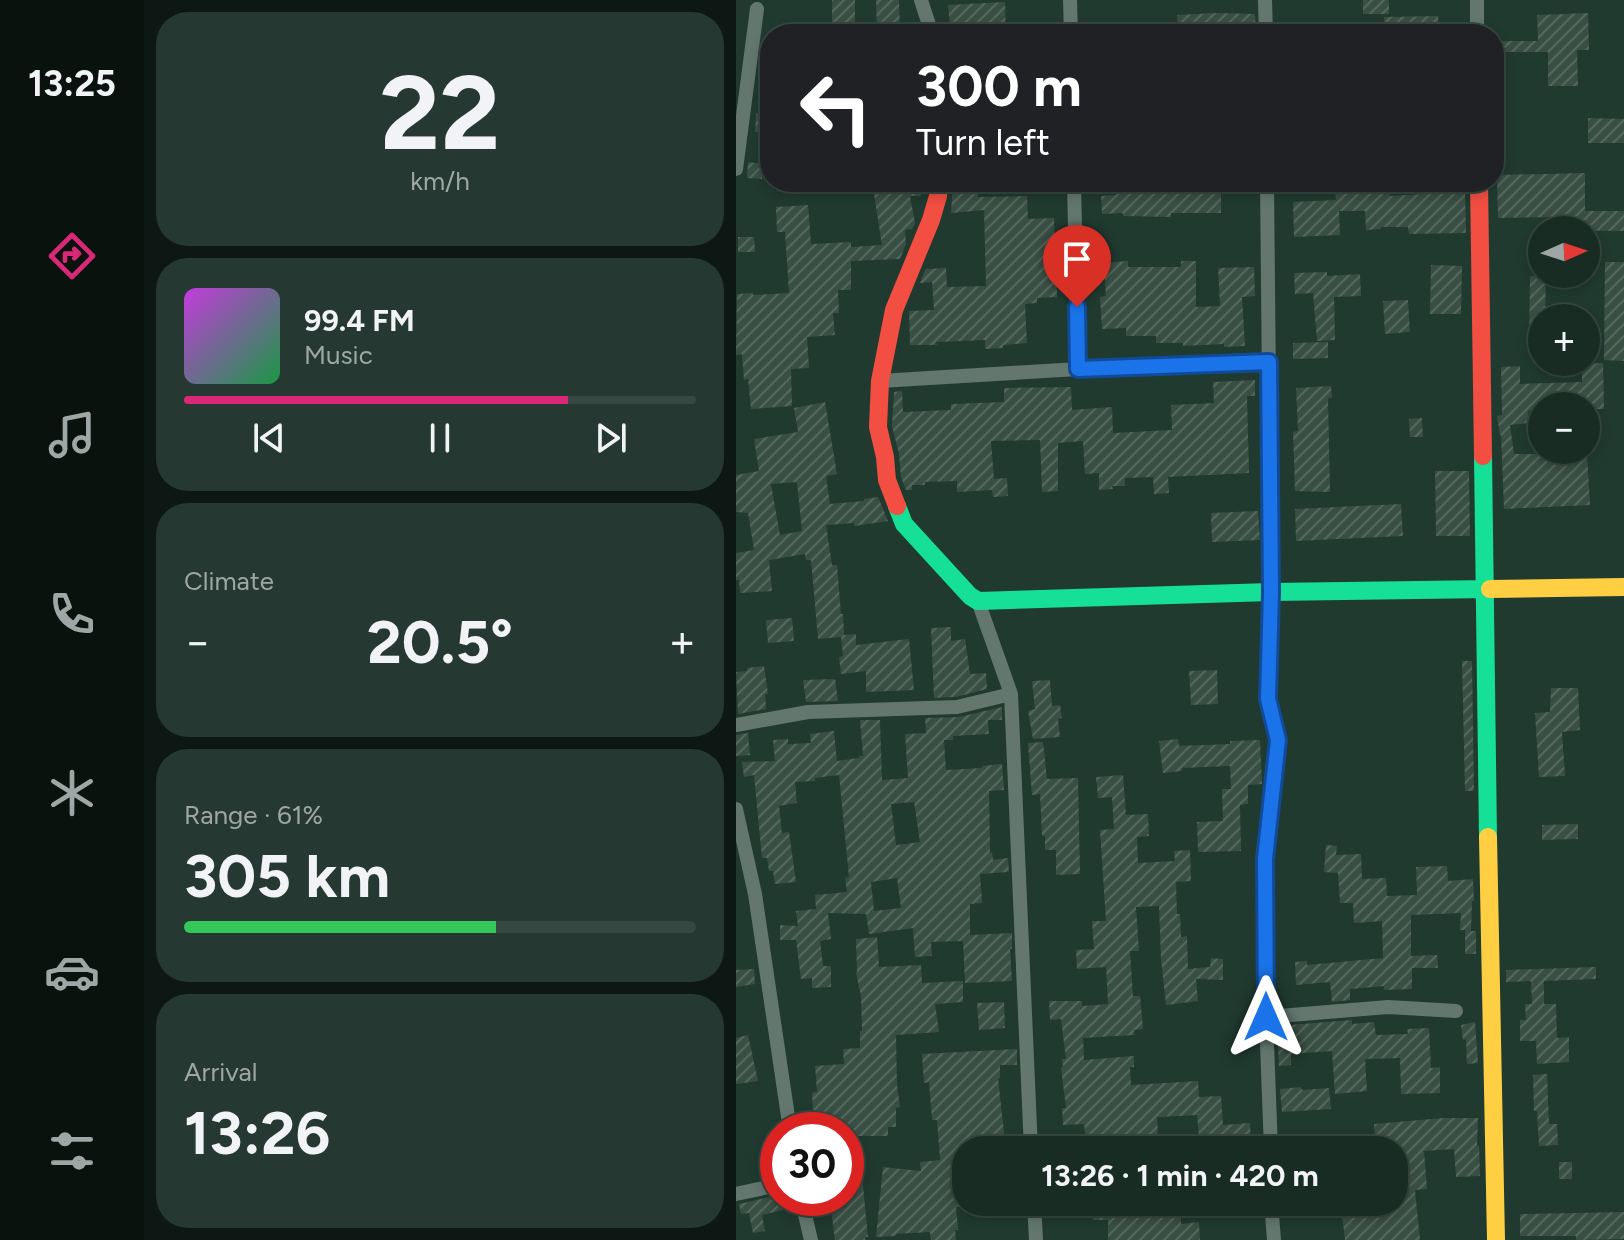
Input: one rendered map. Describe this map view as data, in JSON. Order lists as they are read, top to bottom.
{
  "north": "right",
  "page": {
    "tabs": "13:25",
    "tile": [
      ["22", "km/h"],
      "Climate",
      ["Range · 61%", "305 km"],
      ["Arrival", "13:26"]
    ],
    "turn": ["300 m", "Turn left"],
    "map_buttons": ["+", "−"],
    "song": ["99.4 FM", "Music"],
    "heat": ["−", "20.5°", "+"],
    "limit": "30",
    "trip": "13:26 · 1 min · 420 m"
  }
}
